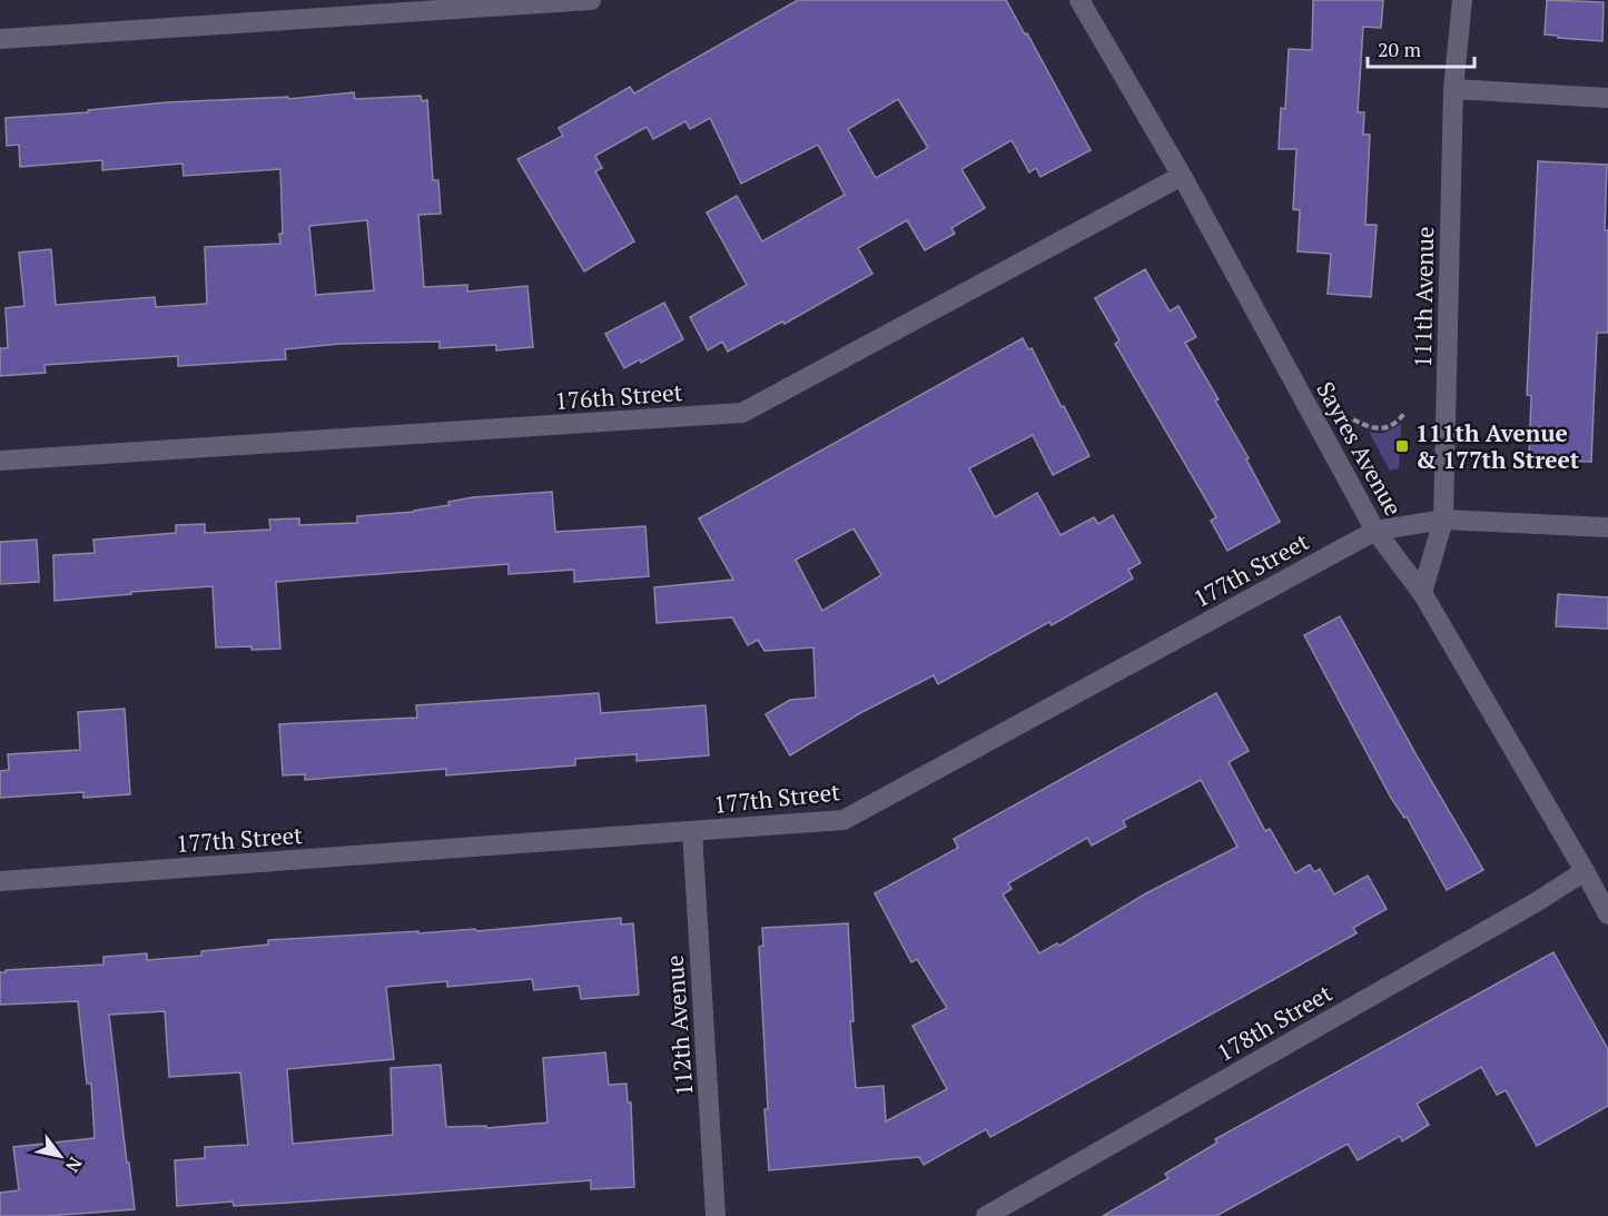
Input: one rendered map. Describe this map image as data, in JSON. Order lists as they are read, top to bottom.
{
  "streets": {
    "street": [
      "111th Avenue",
      "176th Street",
      "Sayres Avenue",
      "177th Street",
      "178th Street",
      "112th Avenue"
    ]
  },
  "crossings": [
    ["111th Avenue", "Sayres Avenue"],
    ["111th Avenue", "177th Street"],
    ["176th Street", "Sayres Avenue"],
    ["Sayres Avenue", "177th Street"],
    ["Sayres Avenue", "178th Street"],
    ["177th Street", "112th Avenue"]
  ],
  "places": {
    "transit": ["111th Avenue & 177th Street"]
  },
  "scale_bar": "20 m",
  "north": "bottom right"
}
